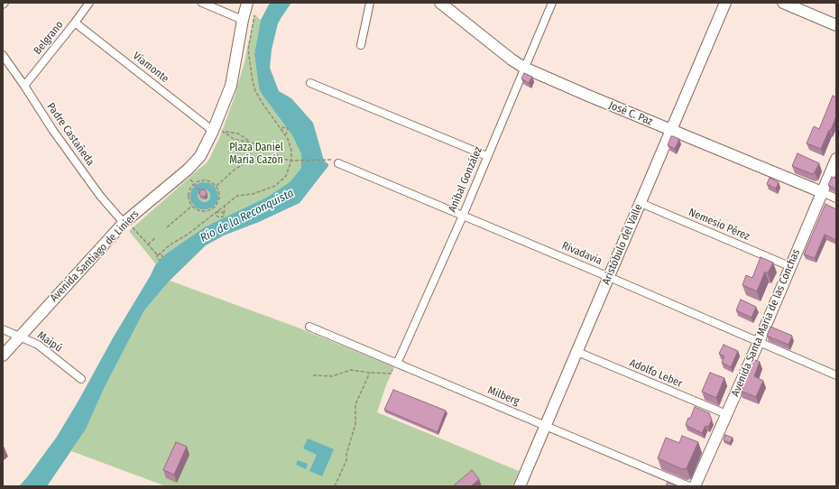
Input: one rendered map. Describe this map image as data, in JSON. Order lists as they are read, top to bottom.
{
  "streets": {
    "street": [
      "Belgrano",
      "Viamonte",
      "José C. Paz",
      "Padre Castañeda",
      "Aníbal González",
      "Nemesio Pérez",
      "Aristóbulo del Valle",
      "Rivadavia",
      "Avenida Santiago de Liniers",
      "Avenida Santa María de las Conchas",
      "Maipú",
      "Adolfo Leber",
      "Milberg"
    ]
  },
  "crossings": [
    ["Belgrano", "Viamonte"],
    ["Belgrano", "Padre Castañeda"],
    ["Viamonte", "Avenida Santiago de Liniers"],
    ["José C. Paz", "Aníbal González"],
    ["José C. Paz", "Aristóbulo del Valle"],
    ["José C. Paz", "Avenida Santa María de las Conchas"],
    ["Padre Castañeda", "Avenida Santiago de Liniers"],
    ["Aníbal González", "Rivadavia"],
    ["Aníbal González", "Milberg"],
    ["Nemesio Pérez", "Aristóbulo del Valle"],
    ["Nemesio Pérez", "Avenida Santa María de las Conchas"],
    ["Aristóbulo del Valle", "Rivadavia"],
    ["Aristóbulo del Valle", "Adolfo Leber"],
    ["Aristóbulo del Valle", "Milberg"],
    ["Rivadavia", "Avenida Santa María de las Conchas"],
    ["Avenida Santiago de Liniers", "Maipú"],
    ["Avenida Santa María de las Conchas", "Adolfo Leber"]
  ],
  "water": ["Río de la Reconquista"],
  "parks": ["Plaza Daniel María Cazón"]
}
